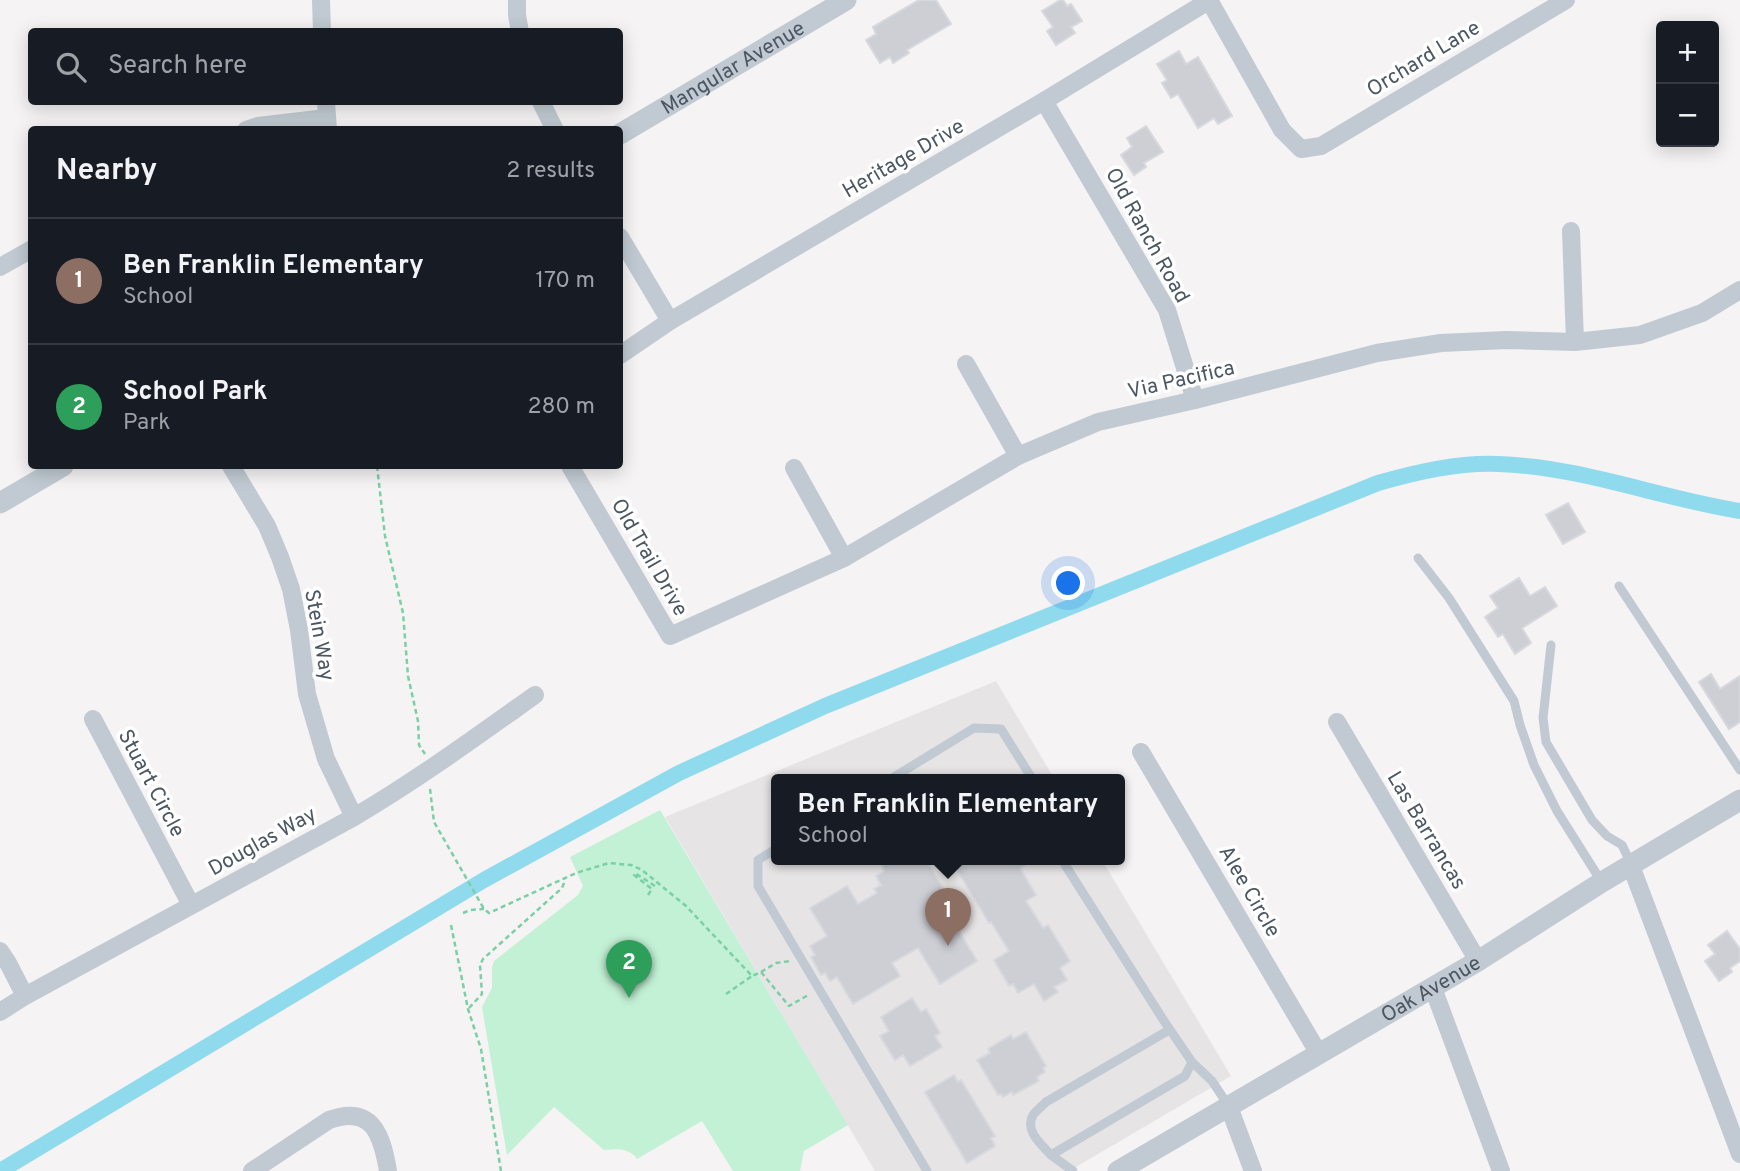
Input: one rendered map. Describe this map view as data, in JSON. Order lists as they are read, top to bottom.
{
  "streets": {
    "street": [
      "Orchard Lane",
      "Mangular Avenue",
      "Heritage Drive",
      "Old Ranch Road",
      "Via Pacifica",
      "Old Trail Drive",
      "Stein Way",
      "Stuart Circle",
      "Las Barrancas",
      "Douglas Way",
      "Alee Circle",
      "Oak Avenue"
    ]
  },
  "crossings": [
    ["Orchard Lane", "Heritage Drive"],
    ["Heritage Drive", "Old Ranch Road"],
    ["Old Ranch Road", "Via Pacifica"],
    ["Via Pacifica", "Old Trail Drive"],
    ["Stein Way", "Douglas Way"],
    ["Stuart Circle", "Douglas Way"],
    ["Las Barrancas", "Oak Avenue"],
    ["Alee Circle", "Oak Avenue"]
  ],
  "page": {
    "map_buttons": ["+", "−"],
    "search": "Search here",
    "heading": ["Nearby", "2 results"],
    "list": [
      {
        "mark": "1",
        "name": "Ben Franklin Elementary",
        "note": "School",
        "value": "170 m"
      },
      {
        "mark": "2",
        "name": "School Park",
        "note": "Park",
        "value": "280 m"
      }
    ],
    "popup": ["Ben Franklin Elementary", "School"],
    "pins": ["1", "2"]
  }
}
